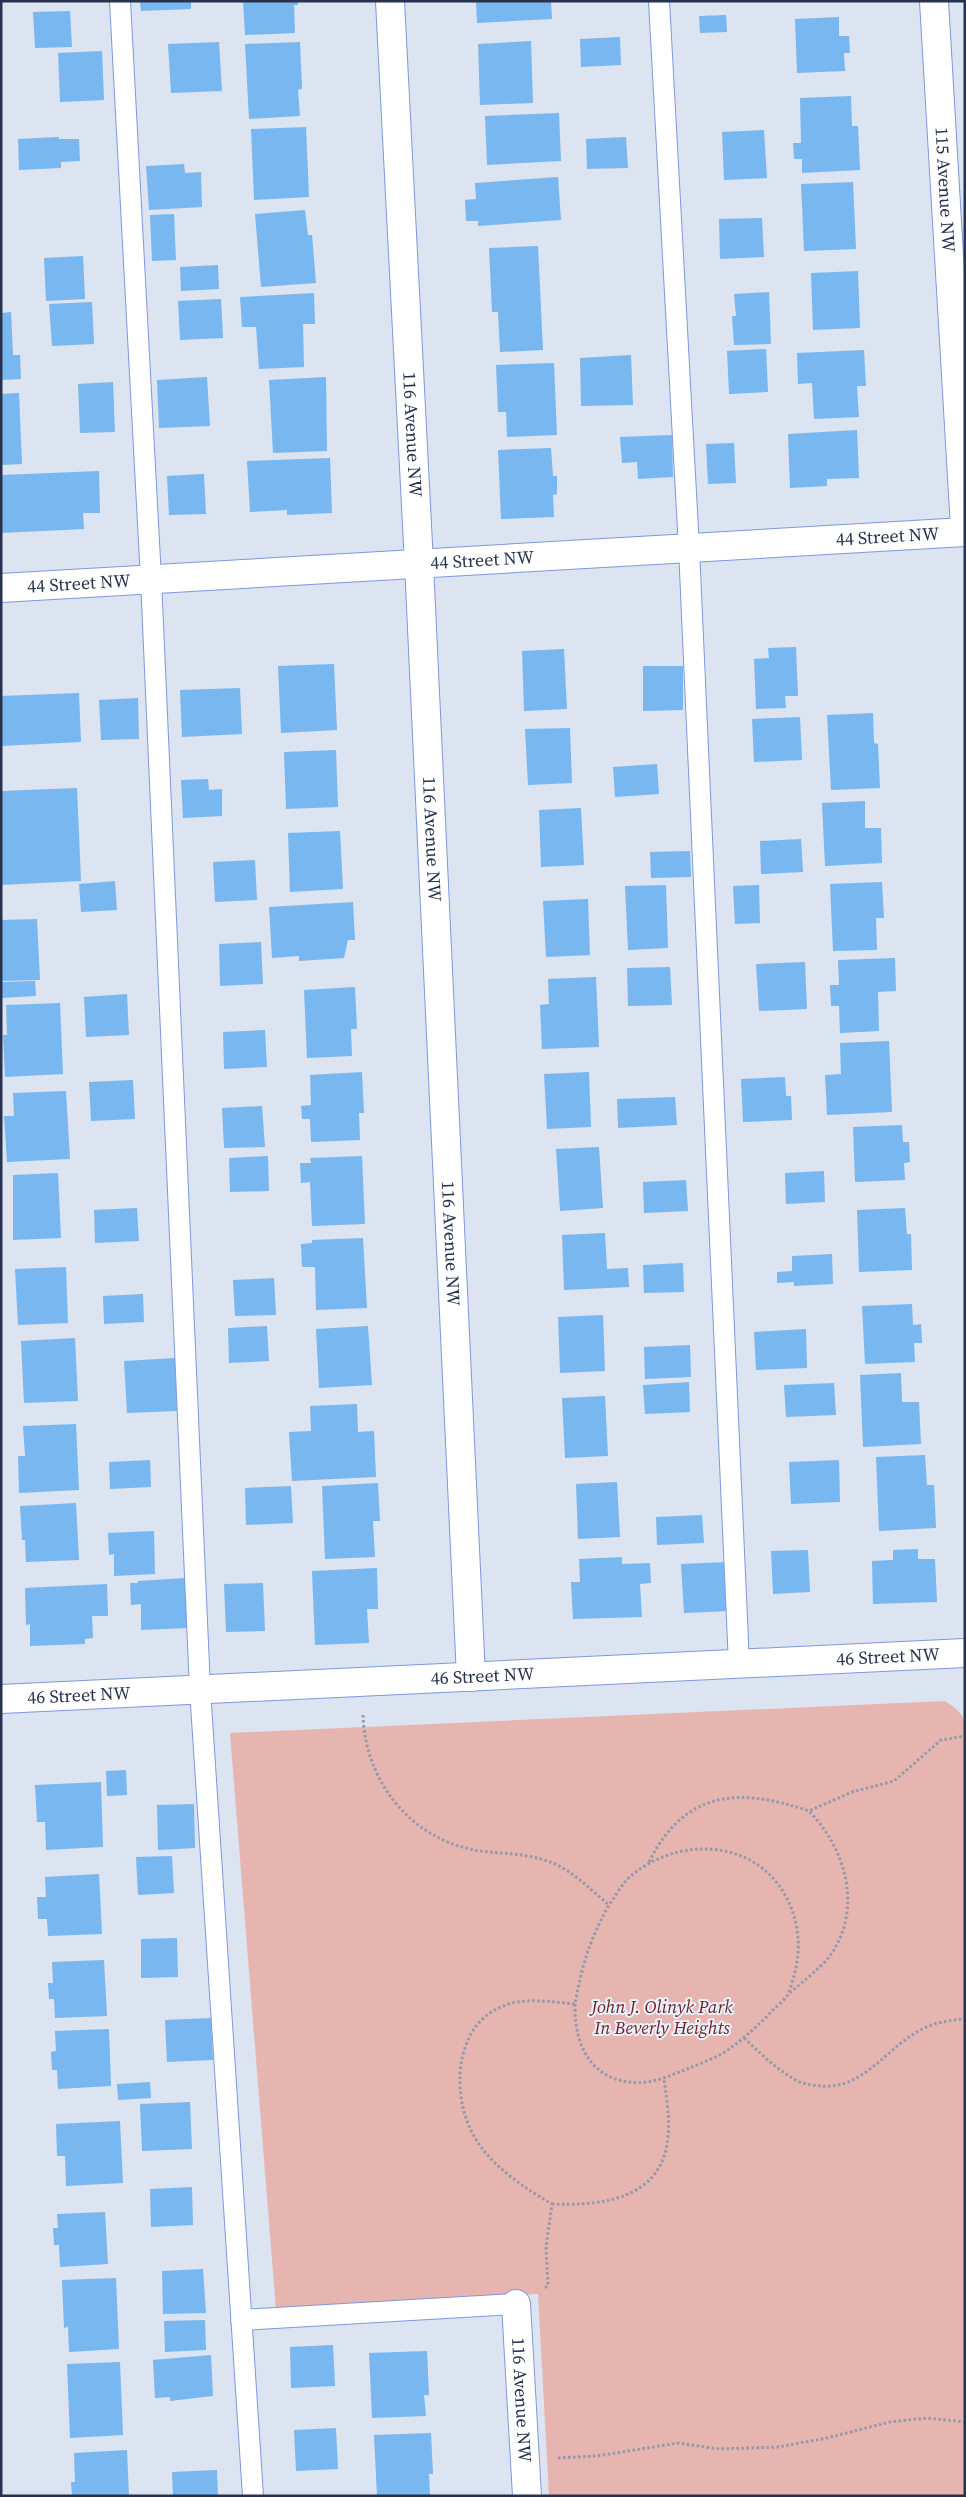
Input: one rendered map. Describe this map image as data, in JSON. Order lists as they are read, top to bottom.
{
  "streets": {
    "street": [
      "115 Avenue NW",
      "116 Avenue NW",
      "44 Street NW",
      "46 Street NW"
    ]
  },
  "crossings": [
    ["116 Avenue NW", "44 Street NW"],
    ["116 Avenue NW", "46 Street NW"]
  ],
  "parks": ["John J. Olinyk Park In Beverly Heights"]
}
